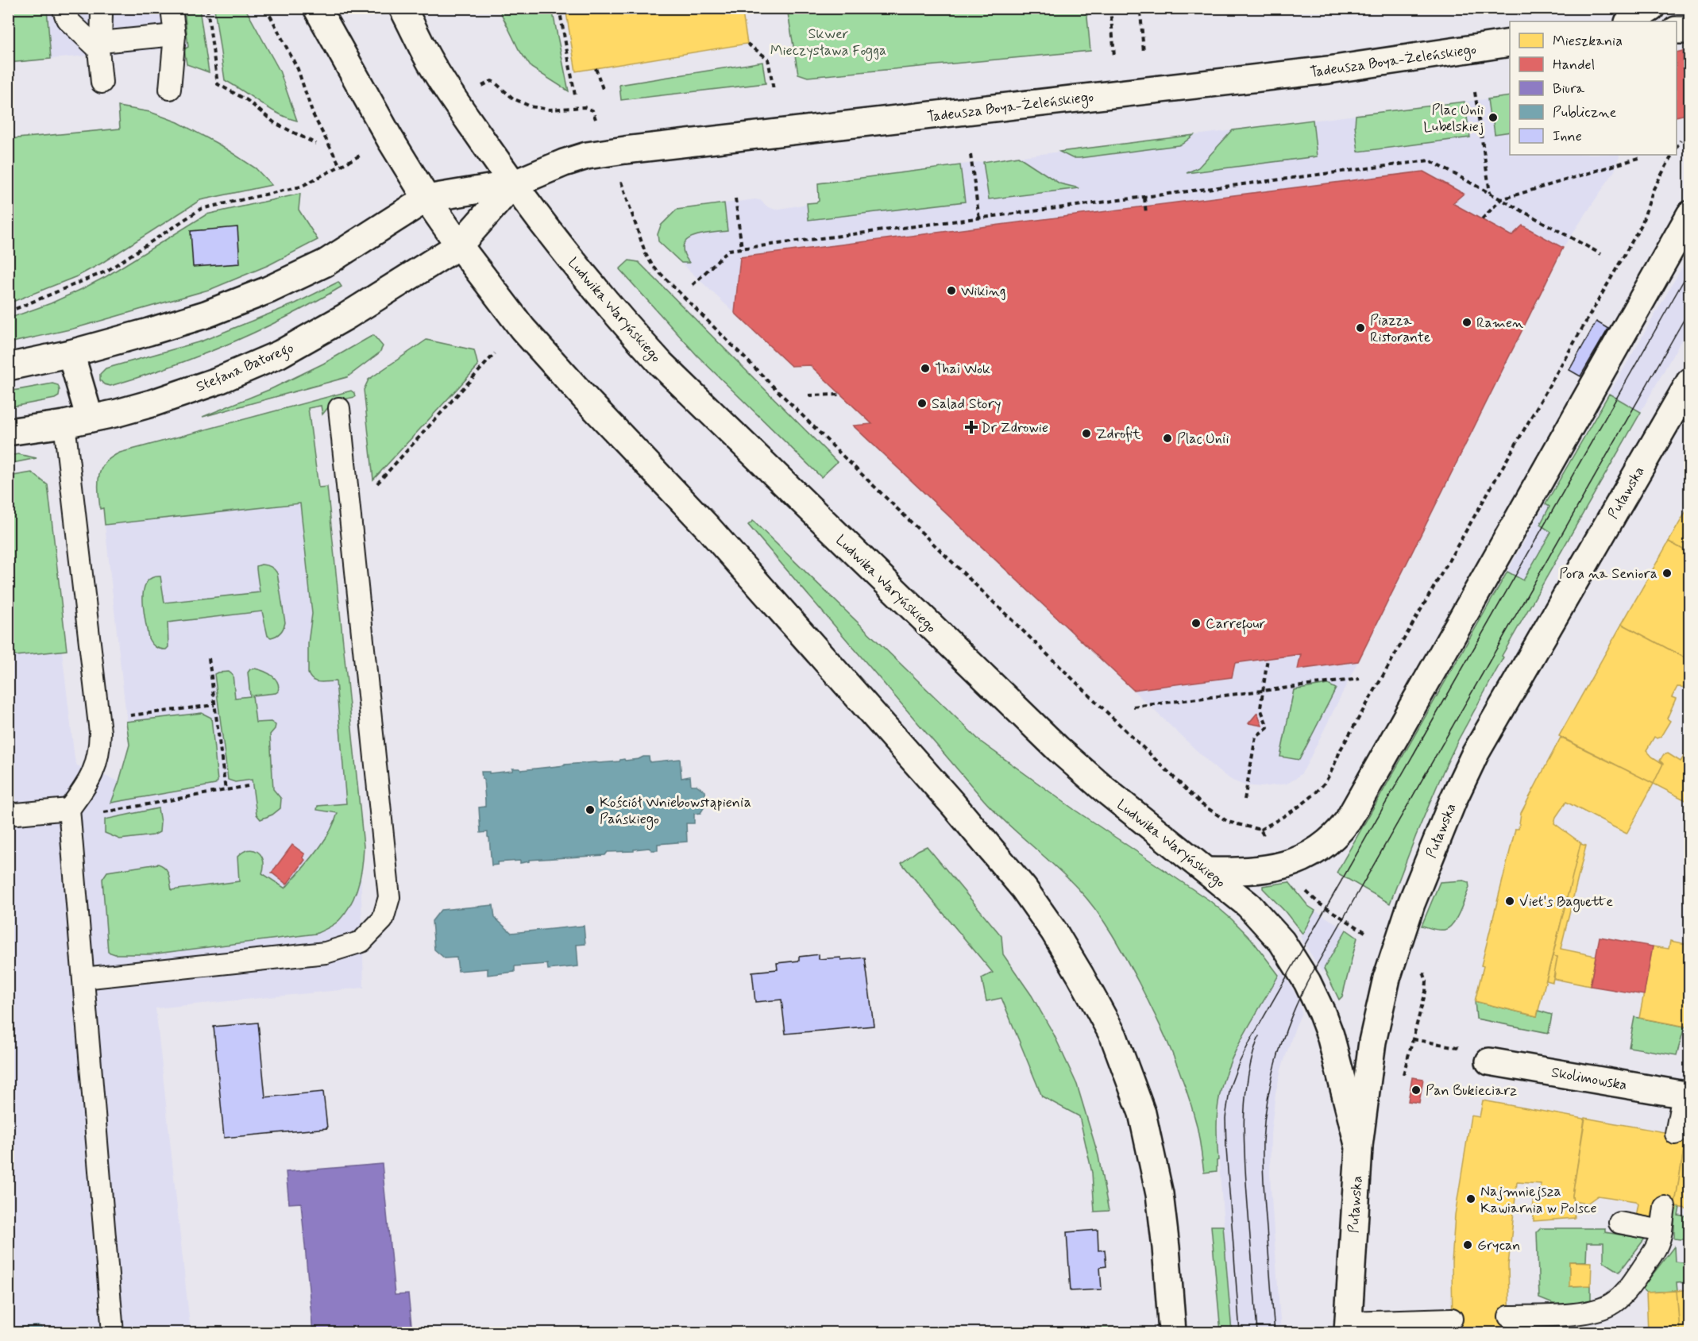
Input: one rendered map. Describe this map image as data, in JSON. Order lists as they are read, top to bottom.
{
  "streets": {
    "street": [
      "Tadeusza Boya-Żeleńskiego",
      "Ludwika Waryńskiego",
      "Stefana Batorego",
      "Puławska",
      "Skolimowska"
    ]
  },
  "crossings": [
    ["Tadeusza Boya-Żeleńskiego", "Ludwika Waryńskiego"],
    ["Tadeusza Boya-Żeleńskiego", "Stefana Batorego"],
    ["Ludwika Waryńskiego", "Puławska"]
  ],
  "parks": ["Skwer Mieczysława Fogga"],
  "places": {
    "other": [
      "Plac Unii Lubelskiej",
      "Wiking",
      "Ramen",
      "Piazza Ristorante",
      "Thai Wok",
      "Salad Story",
      "Zdrofit",
      "Plac Unii",
      "Pora na Seniora",
      "Carrefour",
      "Kościół Wniebowstąpienia Pańskiego",
      "Viet's Baguette",
      "Pan Bukieciarz",
      "Najmniejsza Kawiarnia w Polsce",
      "Grycan"
    ],
    "health": ["Dr Zdrowie"]
  },
  "legend": [
    "Mieszkania",
    "Handel",
    "Biura",
    "Publiczne",
    "Inne"
  ]
}
